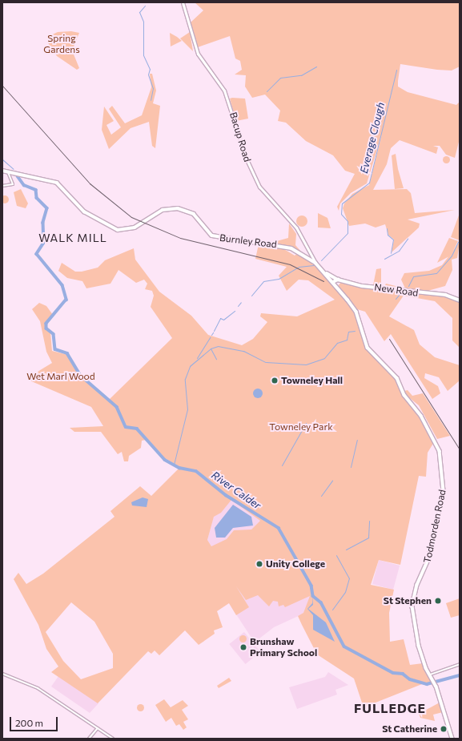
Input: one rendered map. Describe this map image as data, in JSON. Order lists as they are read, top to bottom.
{
  "streets": {
    "highway": ["Burnley Road", "New Road", "Todmorden Road"],
    "main road": ["Bacup Road"]
  },
  "crossings": [
    ["Bacup Road", "Burnley Road"],
    ["Burnley Road", "New Road"],
    ["Burnley Road", "Todmorden Road"],
    ["New Road", "Todmorden Road"]
  ],
  "districts": ["WALK MILL", "FULLEDGE"],
  "water": ["Everage Clough", "River Calder"],
  "parks": ["Spring Gardens", "Wet Marl Wood", "Towneley Park"],
  "places": [
    "Towneley Hall",
    "Unity College",
    "St Stephen",
    "Brunshaw Primary School",
    "St Catherine"
  ],
  "scale_bar": "200 m"
}
